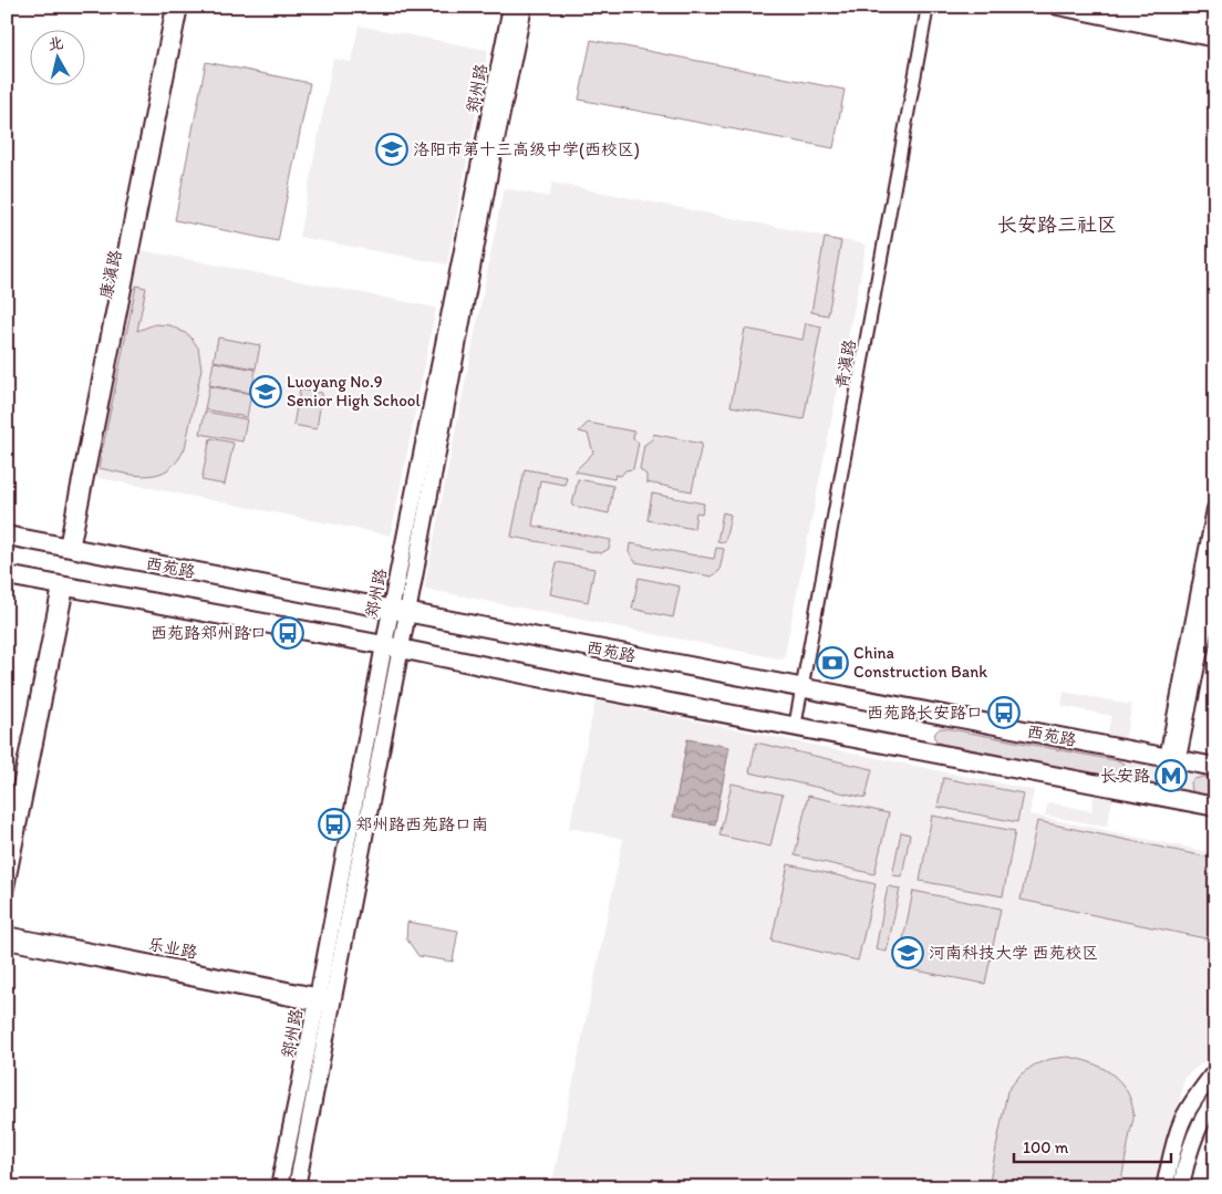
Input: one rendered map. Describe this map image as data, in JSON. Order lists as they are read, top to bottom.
{
  "streets": {
    "main road": ["西苑路"],
    "street": [
      "郑州路",
      "康滇路",
      "青滇路",
      "乐业路"
    ]
  },
  "crossings": [
    ["郑州路", "西苑路"],
    ["郑州路", "乐业路"],
    ["康滇路", "西苑路"],
    ["青滇路", "西苑路"]
  ],
  "districts": ["长安路三社区"],
  "places": {
    "school or university": ["洛阳市第十三高级中学(西校区)", "Luoyang No.9 Senior High School", "河南科技大学 西苑校区"],
    "bus stop": ["西苑路郑州路口", "西苑路长安路口", "郑州路西苑路口南"],
    "bank": ["China Construction Bank"],
    "metro station": ["长安路"]
  },
  "scale_bar": "100 m",
  "north": "top"
}
